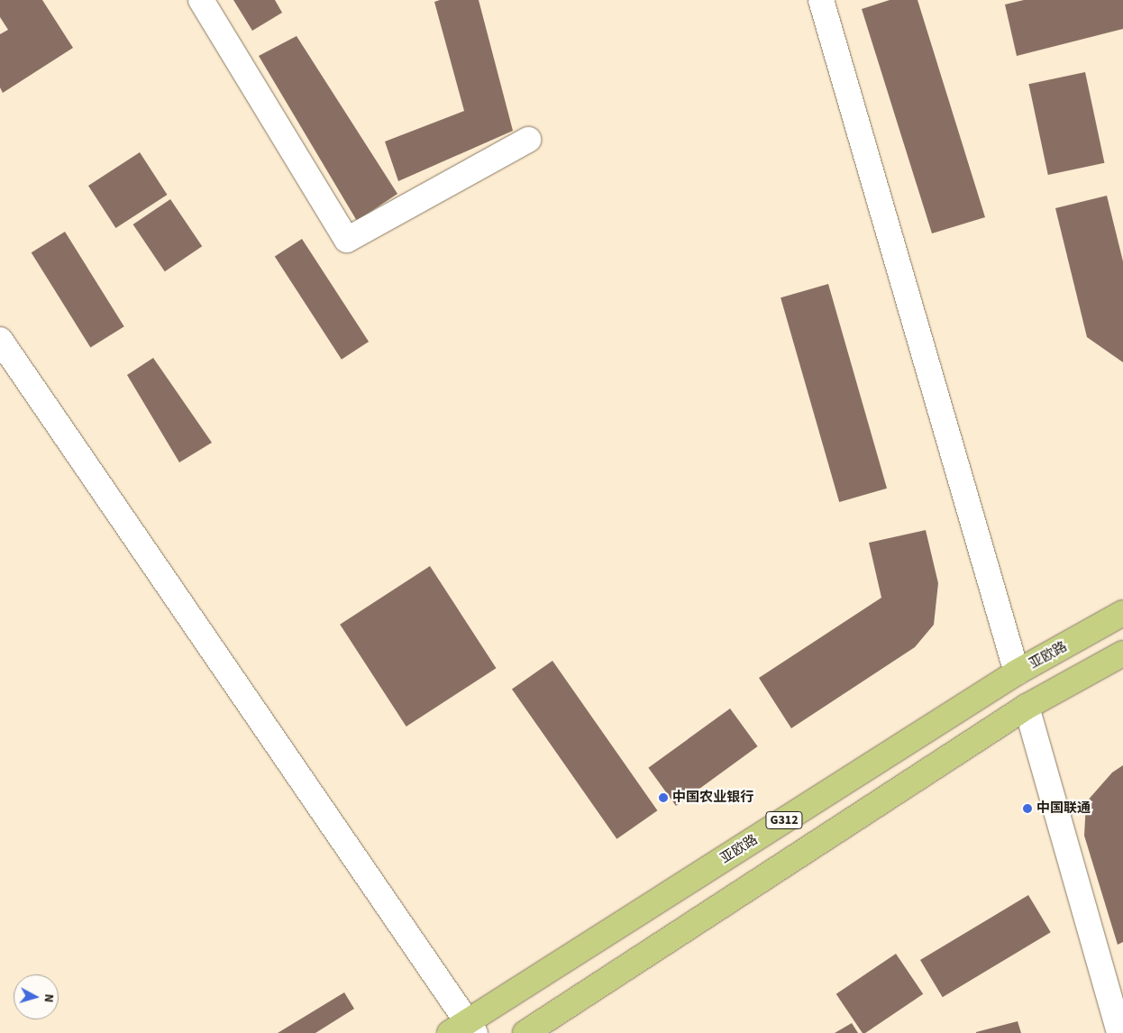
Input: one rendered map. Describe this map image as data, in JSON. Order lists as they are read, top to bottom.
{
  "streets": {
    "highway": ["亚欧路", "G312"]
  },
  "places": ["中国农业银行", "中国联通"],
  "north": "right"
}
